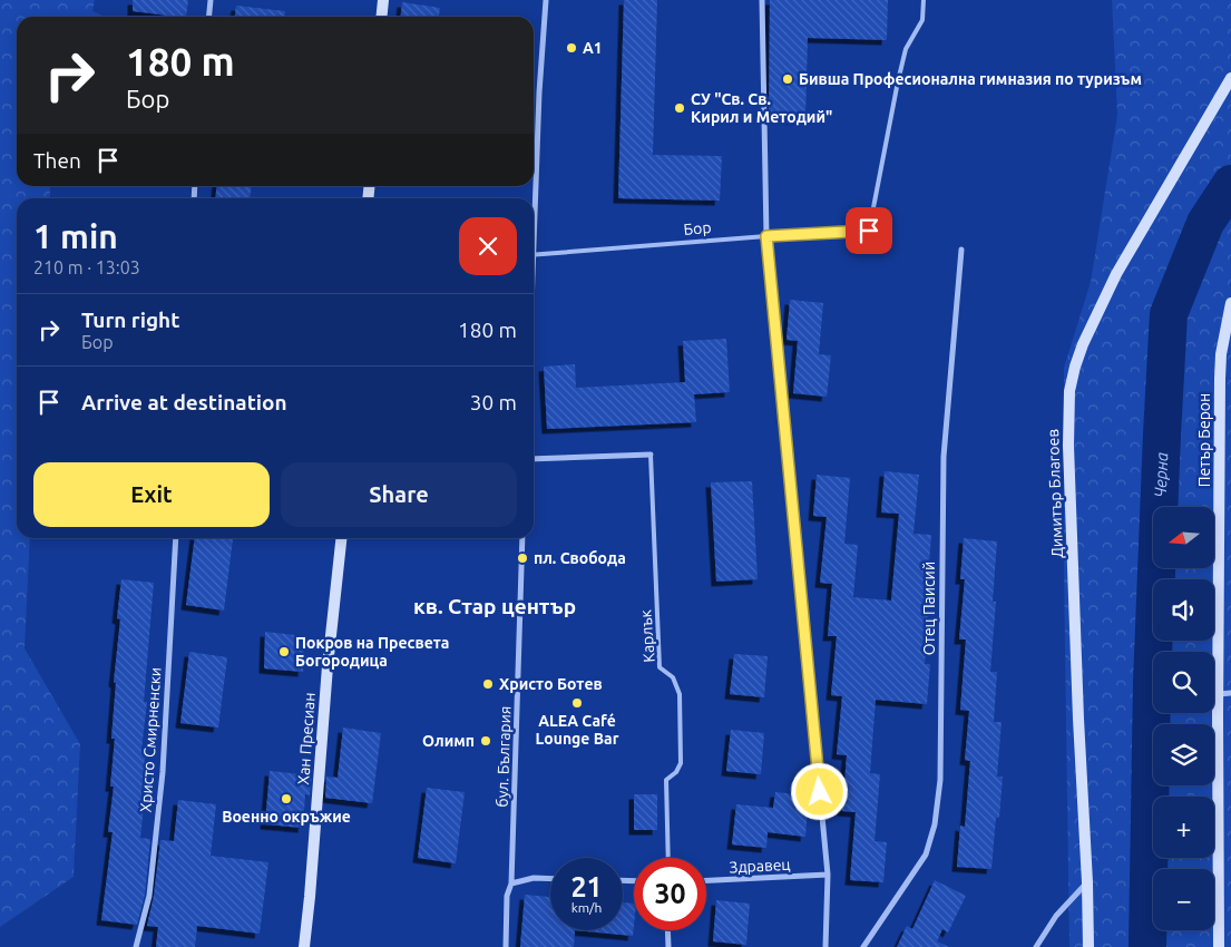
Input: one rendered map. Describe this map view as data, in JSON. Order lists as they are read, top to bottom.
{
  "streets": {
    "main road": ["Петър Берон", "Димитър Благоев", "Хан Пресиан"],
    "street": [
      "Отец Паисий",
      "Христо Смирненски",
      "бул. България",
      "Здравец"
    ],
    "lane": ["Бор", "Карлък"]
  },
  "districts": ["кв. Стар център"],
  "water": ["Черна"],
  "places": [
    "A1",
    "Бивша Професионална гимназия по туризъм",
    "СУ \"Св. Св. Кирил и Методий\"",
    "пл. Свобода",
    "Покров на Пресвета Богородица",
    "Христо Ботев",
    "ALEA Café Lounge Bar",
    "Олимп",
    "Военно окръжие"
  ],
  "north": "left",
  "page": {
    "turn": ["180 m", "Бор"],
    "then": "Then",
    "heading": ["1 min", "210 m · 13:03"],
    "list": [
      {
        "name": "Turn right",
        "note": "Бор",
        "value": "180 m"
      },
      {
        "name": "Arrive at destination",
        "value": "30 m"
      }
    ],
    "buttons": ["Exit", "Share"],
    "map_buttons": ["+", "−"],
    "speed": "21 km/h",
    "limit": "30"
  }
}
